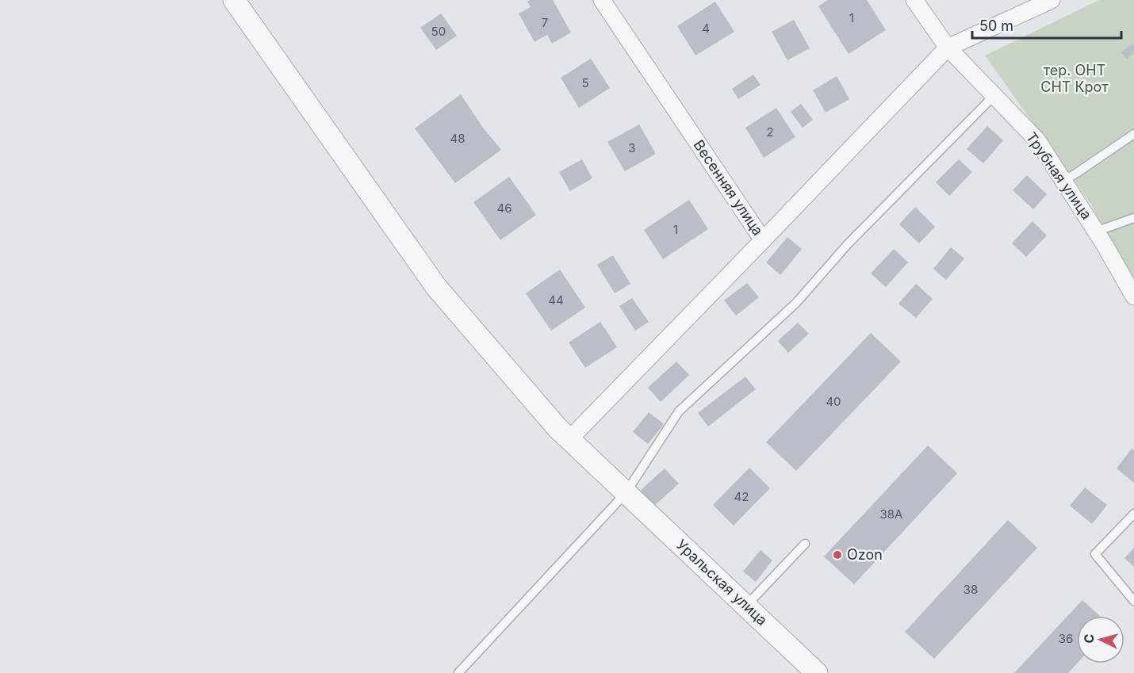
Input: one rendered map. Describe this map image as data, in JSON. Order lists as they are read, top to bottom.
{
  "streets": {
    "street": ["Трубная улица", "Весенняя улица", "Уральская улица"]
  },
  "crossings": [
    ["Весенняя улица", "Уральская улица"]
  ],
  "parks": ["тер. ОНТ СНТ Крот"],
  "places": ["Ozon"],
  "house_numbers": [
    "1",
    "7",
    "4",
    "50",
    "5",
    "2",
    "48",
    "3",
    "46",
    "1",
    "44",
    "40",
    "42",
    "38А",
    "38",
    "36"
  ],
  "scale_bar": "50 m",
  "north": "left"
}
